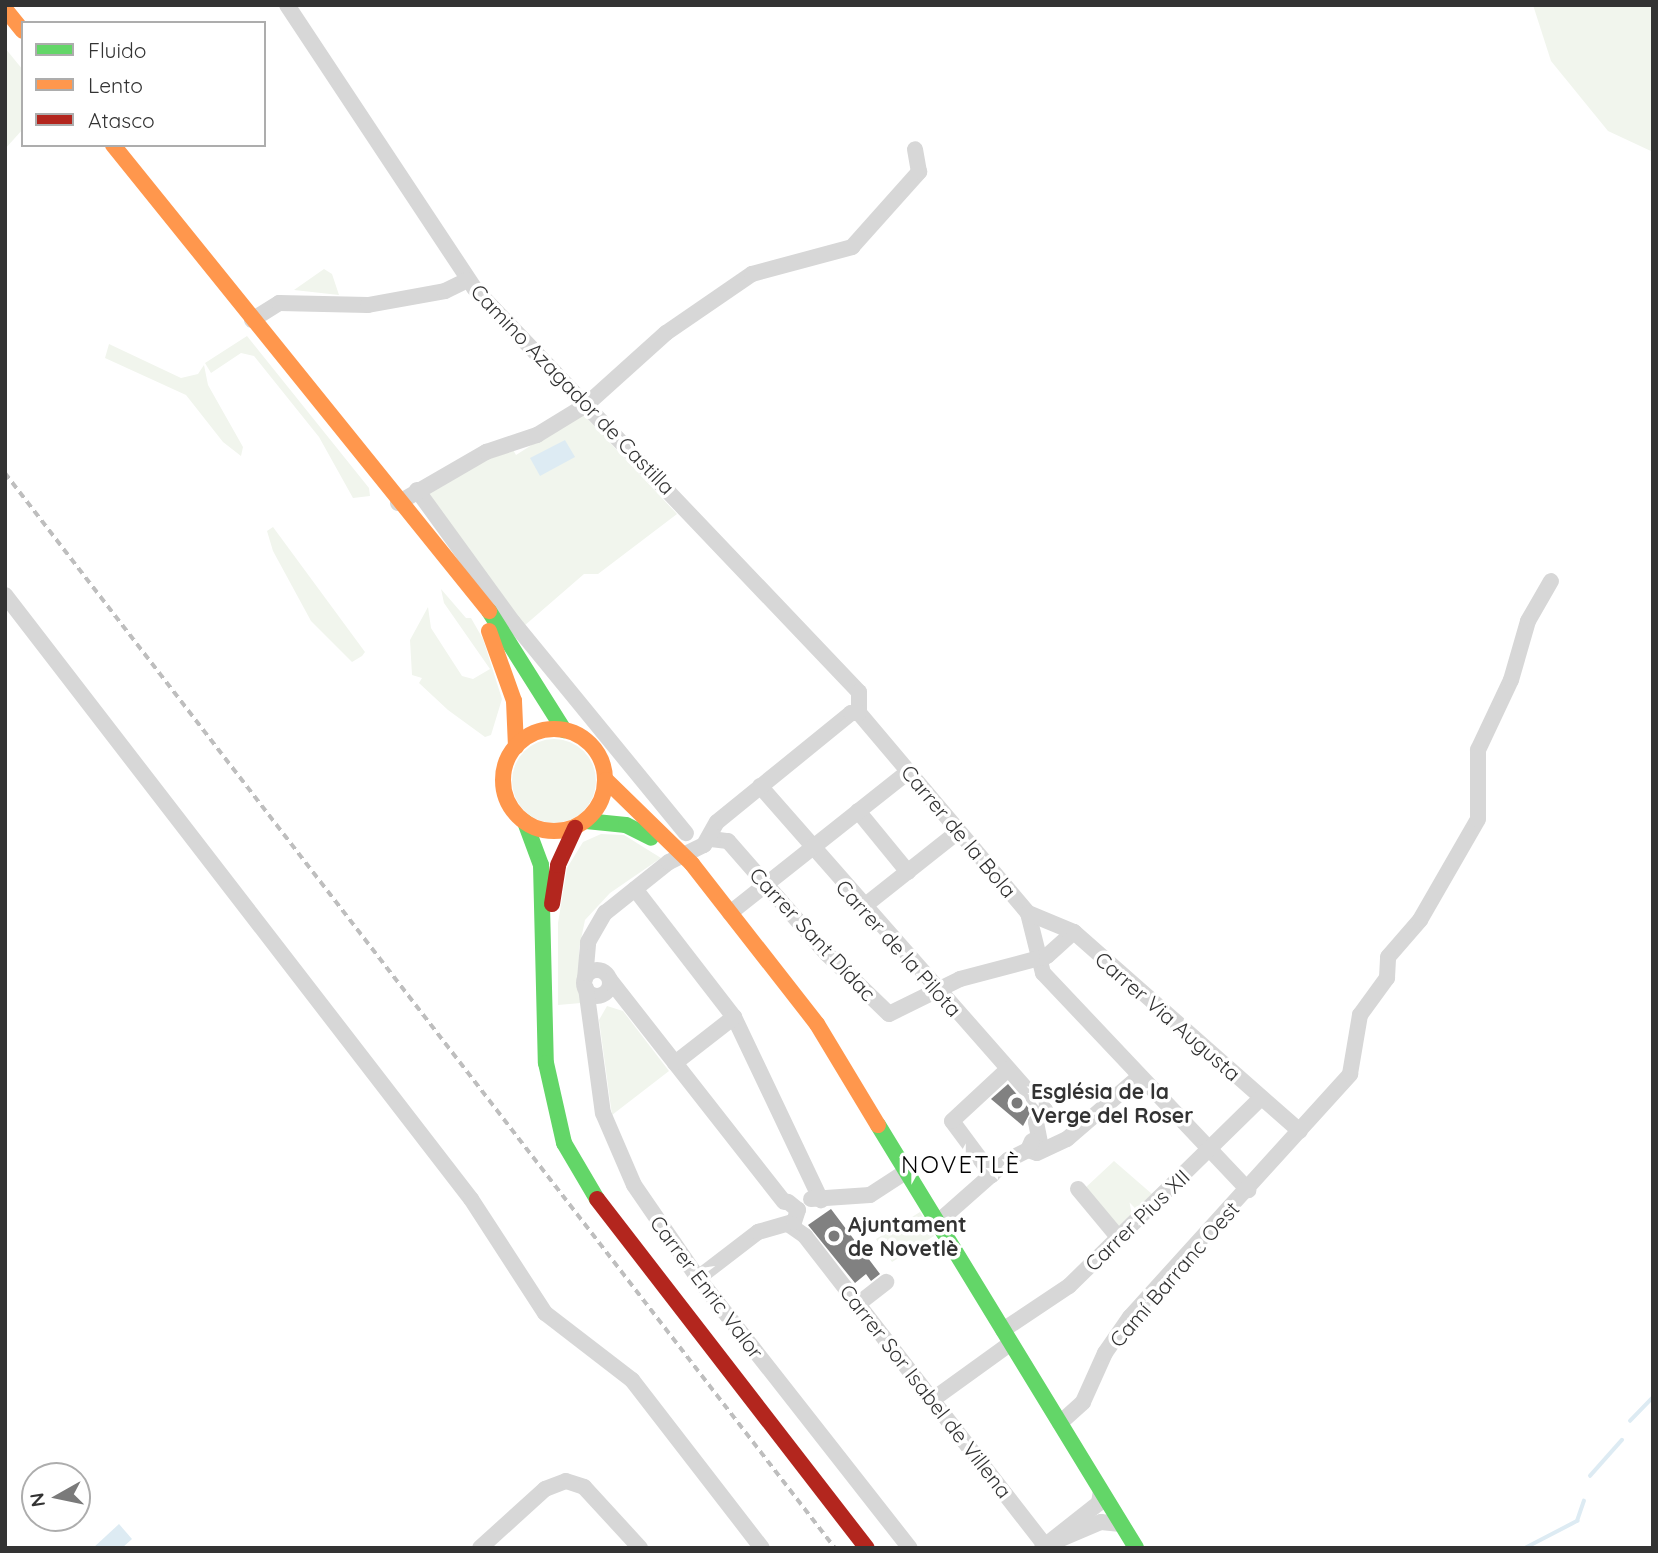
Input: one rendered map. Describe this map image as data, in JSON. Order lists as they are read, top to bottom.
{
  "streets": {
    "street": [
      "Camino Azagador de Castilla",
      "Carrer de la Bola",
      "Carrer Sant Dídac",
      "Carrer de la Pilota",
      "Carrer Via Augusta",
      "Carrer Pius XII",
      "Camí Barranc Oest",
      "Carrer Enric Valor",
      "Carrer Sor Isabel de Villena"
    ]
  },
  "crossings": [
    ["Camino Azagador de Castilla", "Carrer de la Bola"],
    ["Carrer de la Bola", "Carrer Sant Dídac"],
    ["Carrer de la Bola", "Carrer Via Augusta"],
    ["Carrer de la Bola", "Carrer Pius XII"],
    ["Carrer de la Bola", "Camí Barranc Oest"],
    ["Carrer Sant Dídac", "Carrer de la Pilota"],
    ["Carrer Via Augusta", "Carrer Pius XII"],
    ["Carrer Via Augusta", "Camí Barranc Oest"],
    ["Carrer Pius XII", "Carrer Sor Isabel de Villena"]
  ],
  "districts": ["NOVETLÈ"],
  "places": ["Església de la Verge del Roser", "Ajuntament de Novetlè"],
  "legend": ["Fluido", "Lento", "Atasco"],
  "north": "left"
}
